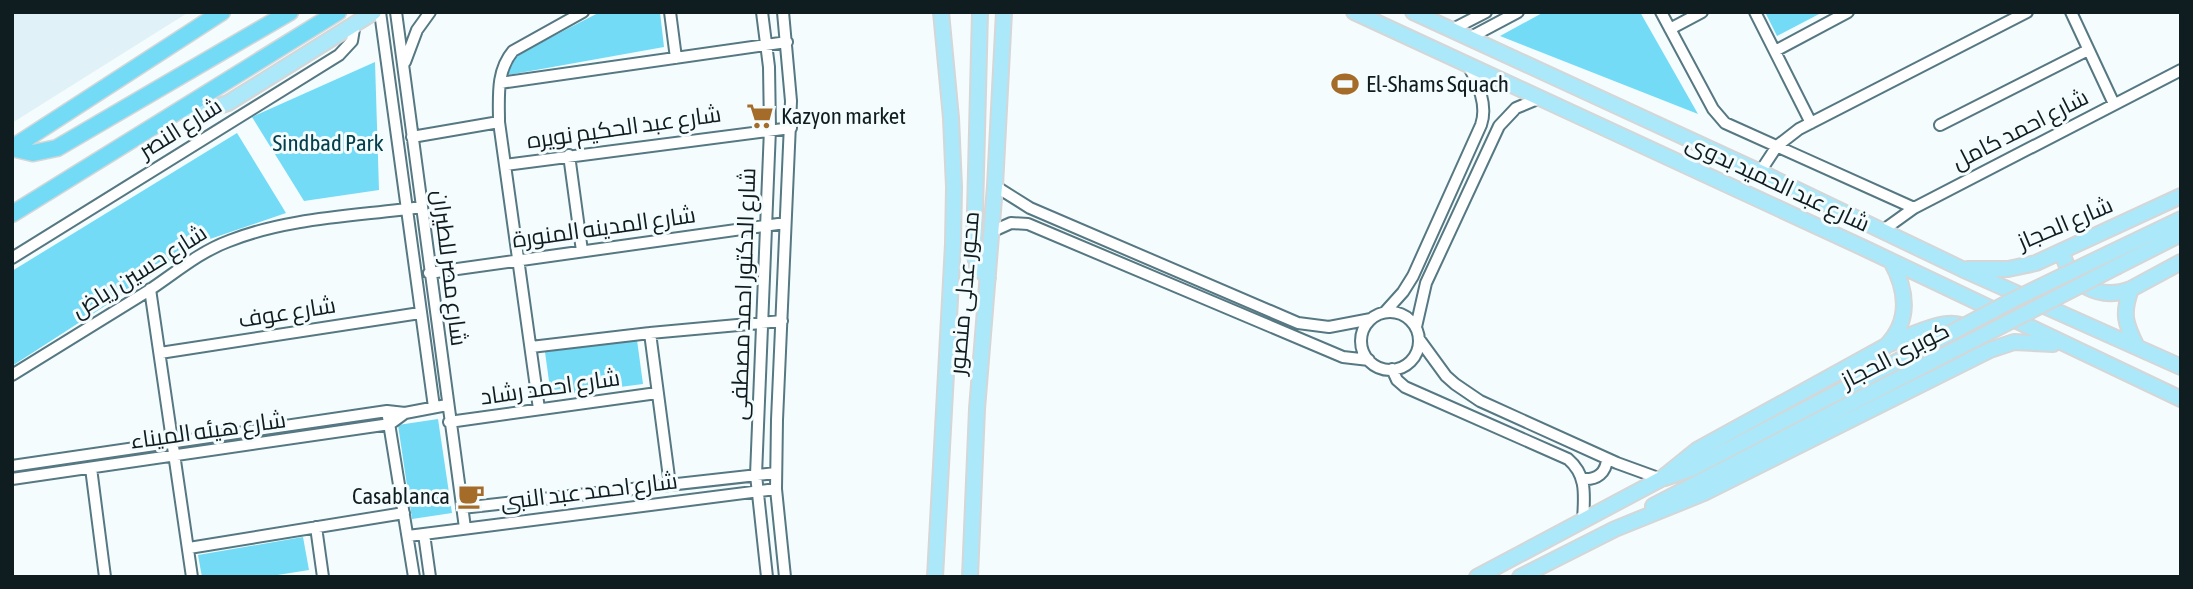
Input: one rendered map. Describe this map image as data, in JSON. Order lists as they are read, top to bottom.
{
  "streets": {
    "main road": [
      "شارع عبد الحميد بدوى",
      "شارع الحجاز",
      "محور عدلى منصور",
      "كوبرى الحجاز"
    ],
    "street": [
      "شارع عبد الحكيم نويره",
      "شارع النصر",
      "شارع احمد كامل",
      "شارع المدينه المنورة",
      "شارع مصر للطيران",
      "شارع حسين رياض",
      "شارع الدكتور احمد مصطفى",
      "شارع عوف",
      "شارع احمد رشاد",
      "شارع هيئه الميناء",
      "شارع احمد عبد النبى"
    ]
  },
  "crossings": [
    ["شارع عبد الحكيم نويره", "شارع الدكتور احمد مصطفى"],
    ["شارع احمد كامل", "شارع عبد الحميد بدوى"],
    ["شارع عبد الحميد بدوى", "شارع الحجاز"],
    ["شارع المدينه المنورة", "شارع مصر للطيران"],
    ["شارع المدينه المنورة", "شارع الدكتور احمد مصطفى"],
    ["شارع مصر للطيران", "شارع حسين رياض"],
    ["شارع مصر للطيران", "شارع عوف"],
    ["شارع مصر للطيران", "شارع احمد رشاد"],
    ["شارع مصر للطيران", "شارع هيئه الميناء"],
    ["شارع مصر للطيران", "شارع احمد عبد النبى"],
    ["شارع الدكتور احمد مصطفى", "شارع احمد عبد النبى"]
  ],
  "parks": ["Sindbad Park"],
  "places": {
    "sports": ["El-Shams Squach"],
    "supermarket": ["Kazyon market"],
    "cafe": ["Casablanca"]
  }
}
